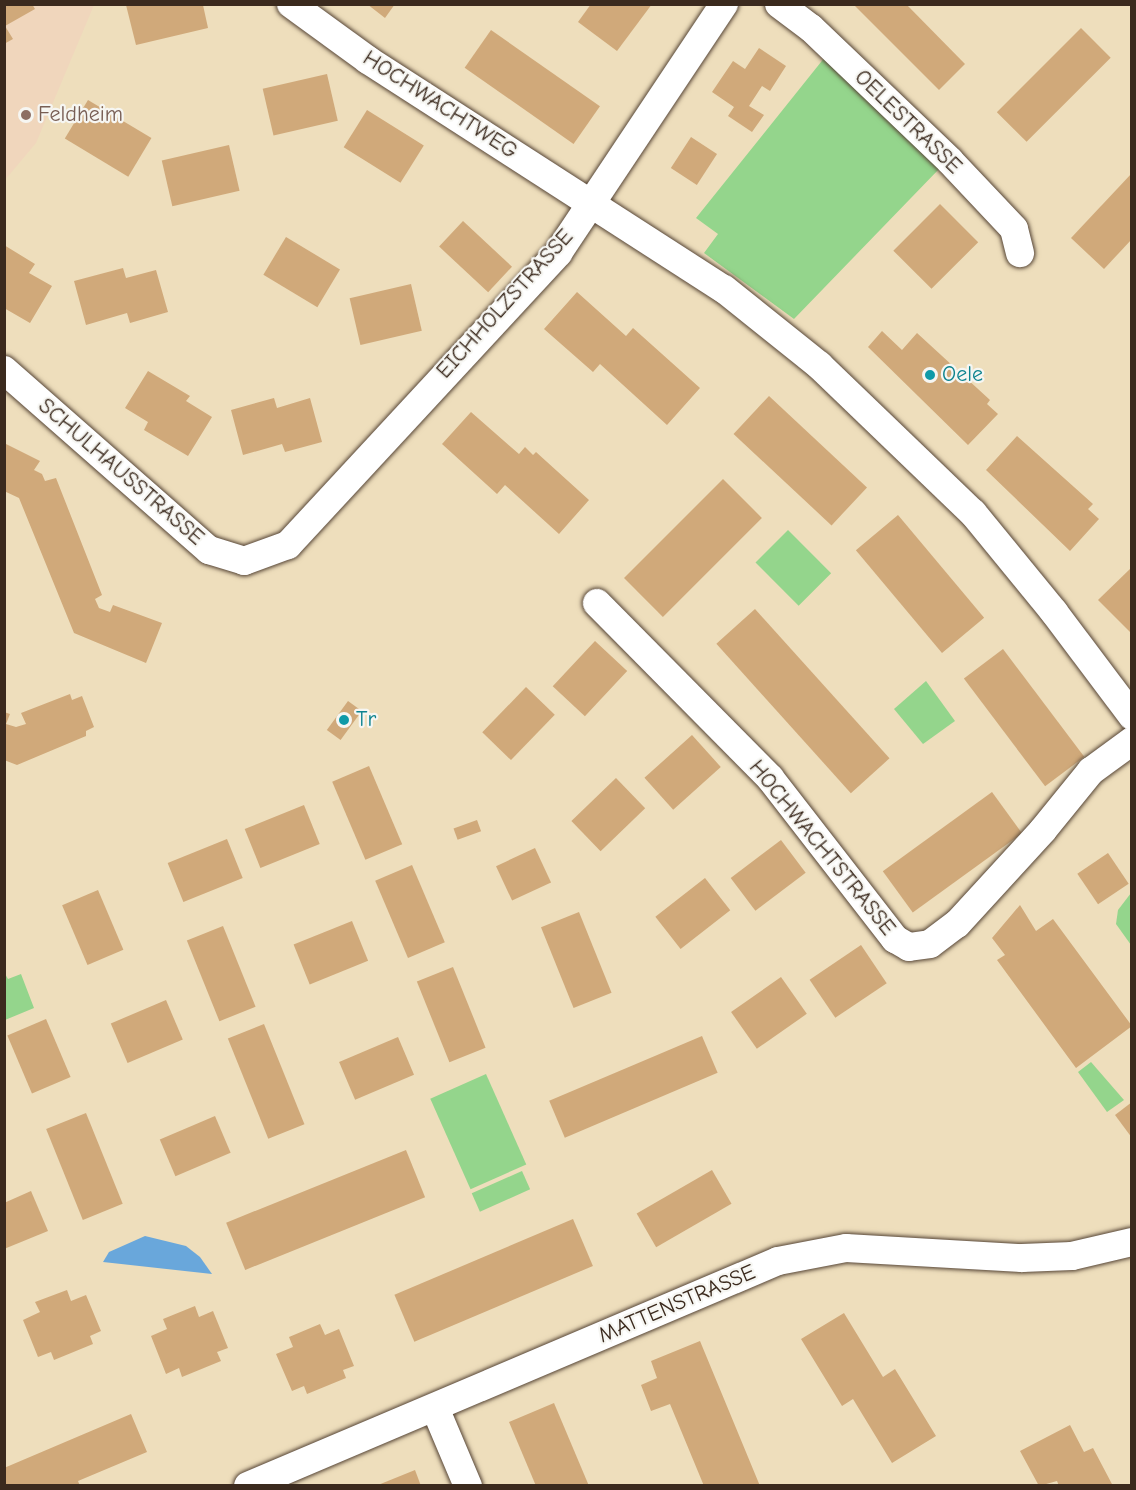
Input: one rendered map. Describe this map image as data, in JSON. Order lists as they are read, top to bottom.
{
  "streets": {
    "street": [
      "HOCHWACHTWEG",
      "OELESTRASSE",
      "EICHHOLZSTRASSE",
      "SCHULHAUSSTRASSE",
      "HOCHWACHTSTRASSE",
      "MATTENSTRASSE"
    ]
  },
  "crossings": [
    ["HOCHWACHTWEG", "EICHHOLZSTRASSE"],
    ["EICHHOLZSTRASSE", "SCHULHAUSSTRASSE"]
  ],
  "places": ["Feldheim", "Oele", "Tr"]
}
